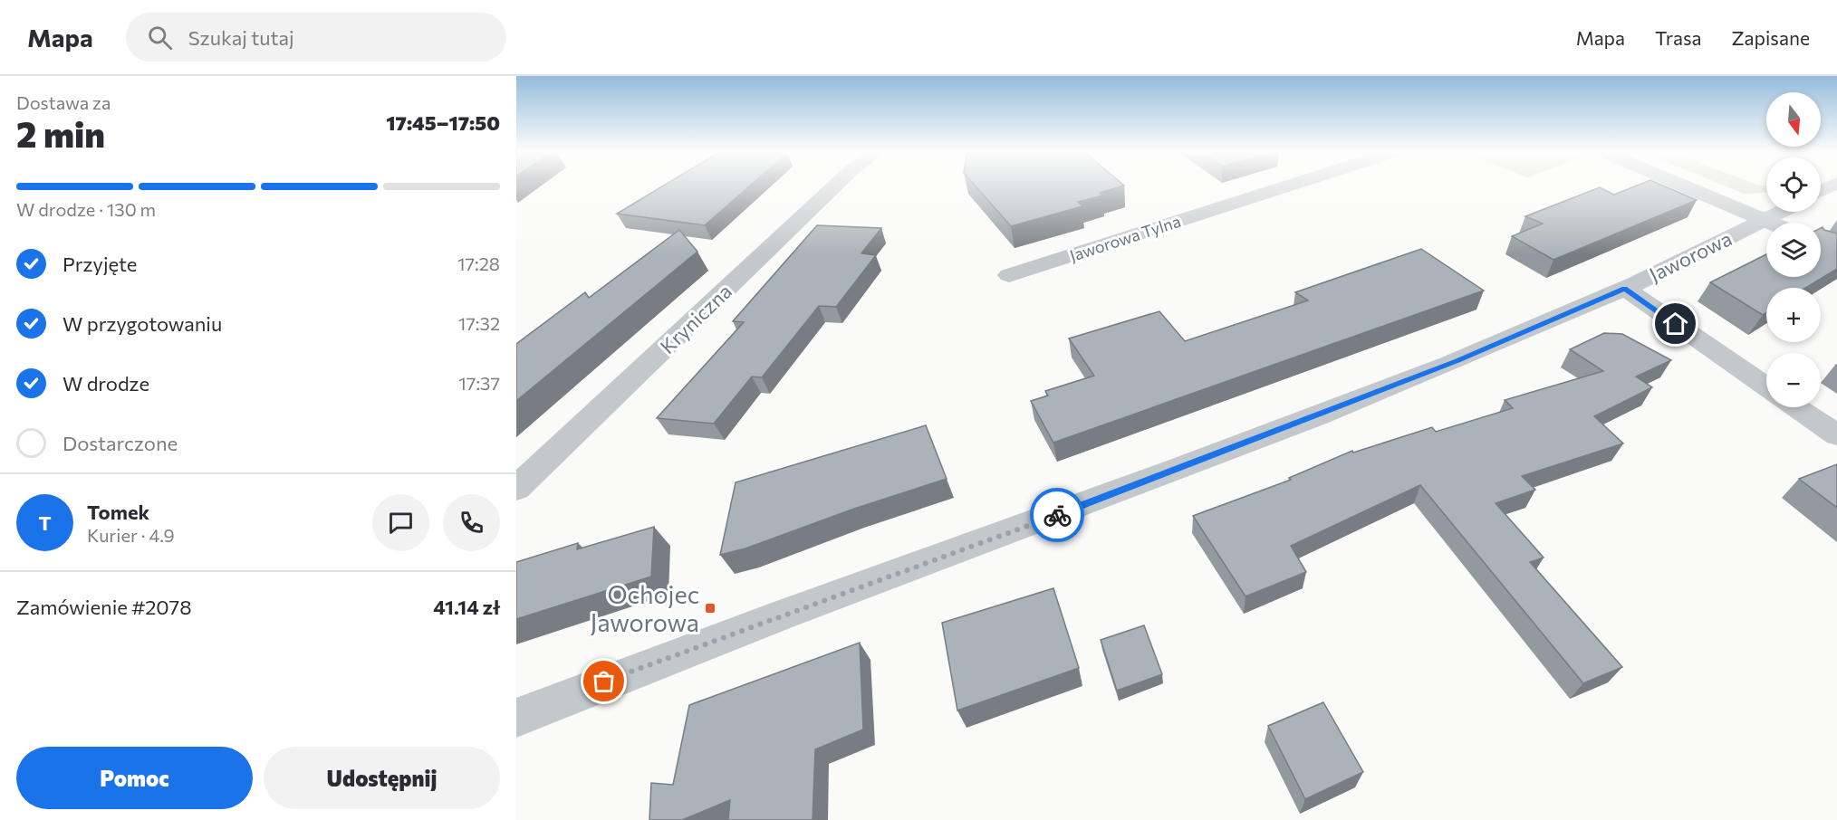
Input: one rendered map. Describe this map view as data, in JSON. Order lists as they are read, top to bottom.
{
  "streets": {
    "street": ["Jaworowa Tylna", "Jaworowa", "Kryniczna"]
  },
  "places": {
    "transit": ["Ochojec Jaworowa"]
  },
  "north": "bottom",
  "page": {
    "header": "Mapa",
    "search": "Szukaj tutaj",
    "nav": ["Mapa", "Trasa", "Zapisane"],
    "heading": ["2 min", "Dostawa za", "17:45–17:50"],
    "panel": [
      "Tomek",
      "Kurier · 4.9",
      "Zamówienie #2078",
      "41.14 zł"
    ],
    "map_buttons": ["+", "−"],
    "bar": "W drodze · 130 m",
    "list": [
      ["Przyjęte", "17:28"],
      ["W przygotowaniu", "17:32"],
      ["W drodze", "17:37"],
      "Dostarczone"
    ],
    "round": "T",
    "buttons": ["Pomoc", "Udostępnij"]
  }
}
